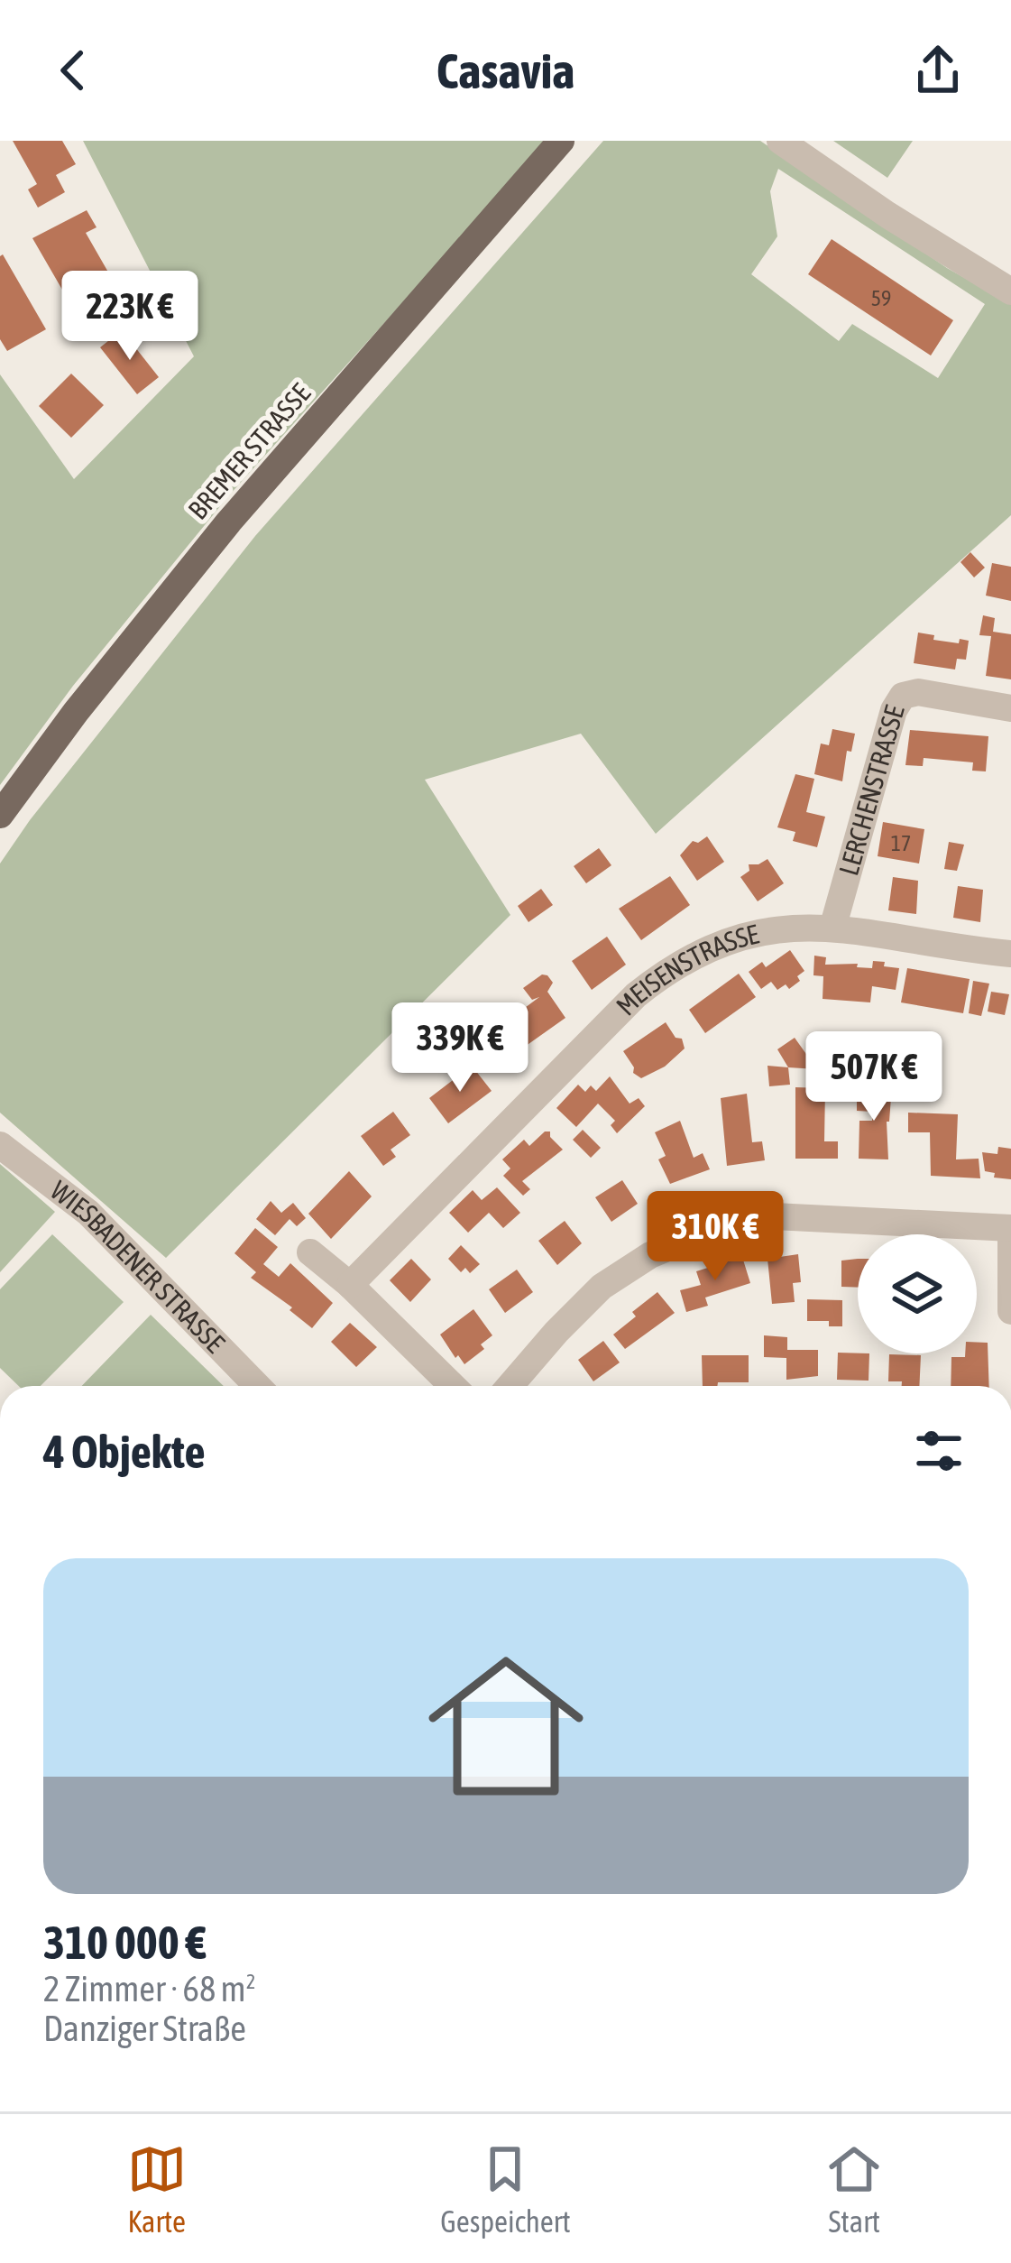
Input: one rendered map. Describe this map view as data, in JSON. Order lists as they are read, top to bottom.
{
  "streets": {
    "main road": ["BREMER STRASSE"],
    "street": ["LERCHENSTRASSE", "MEISENSTRASSE", "WIESBADENER STRASSE"]
  },
  "crossings": [
    ["LERCHENSTRASSE", "MEISENSTRASSE"]
  ],
  "house_numbers": ["59", "17"],
  "page": {
    "header": "Casavia",
    "price": [
      "223K €",
      "339K €",
      "507K €",
      "310K €"
    ],
    "heading": "4 Objekte",
    "list": [
      {
        "name": "310 000 €",
        "note": "2 Zimmer · 68 m² · Danziger Straße"
      }
    ],
    "tabs": ["Karte", "Gespeichert", "Start"]
  }
}
